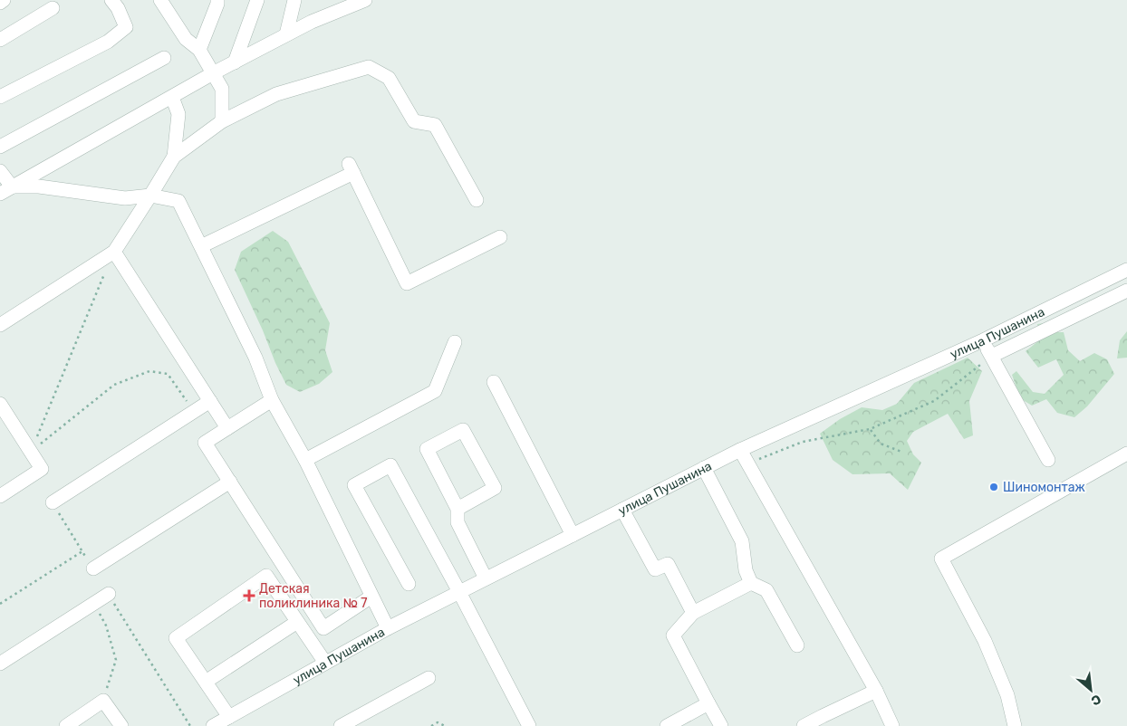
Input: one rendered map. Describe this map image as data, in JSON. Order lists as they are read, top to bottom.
{
  "streets": {
    "street": ["улица Пушанина"]
  },
  "places": {
    "other": ["Шиномонтаж"],
    "health": ["Детская поликлиника № 7"]
  },
  "north": "bottom right"
}
